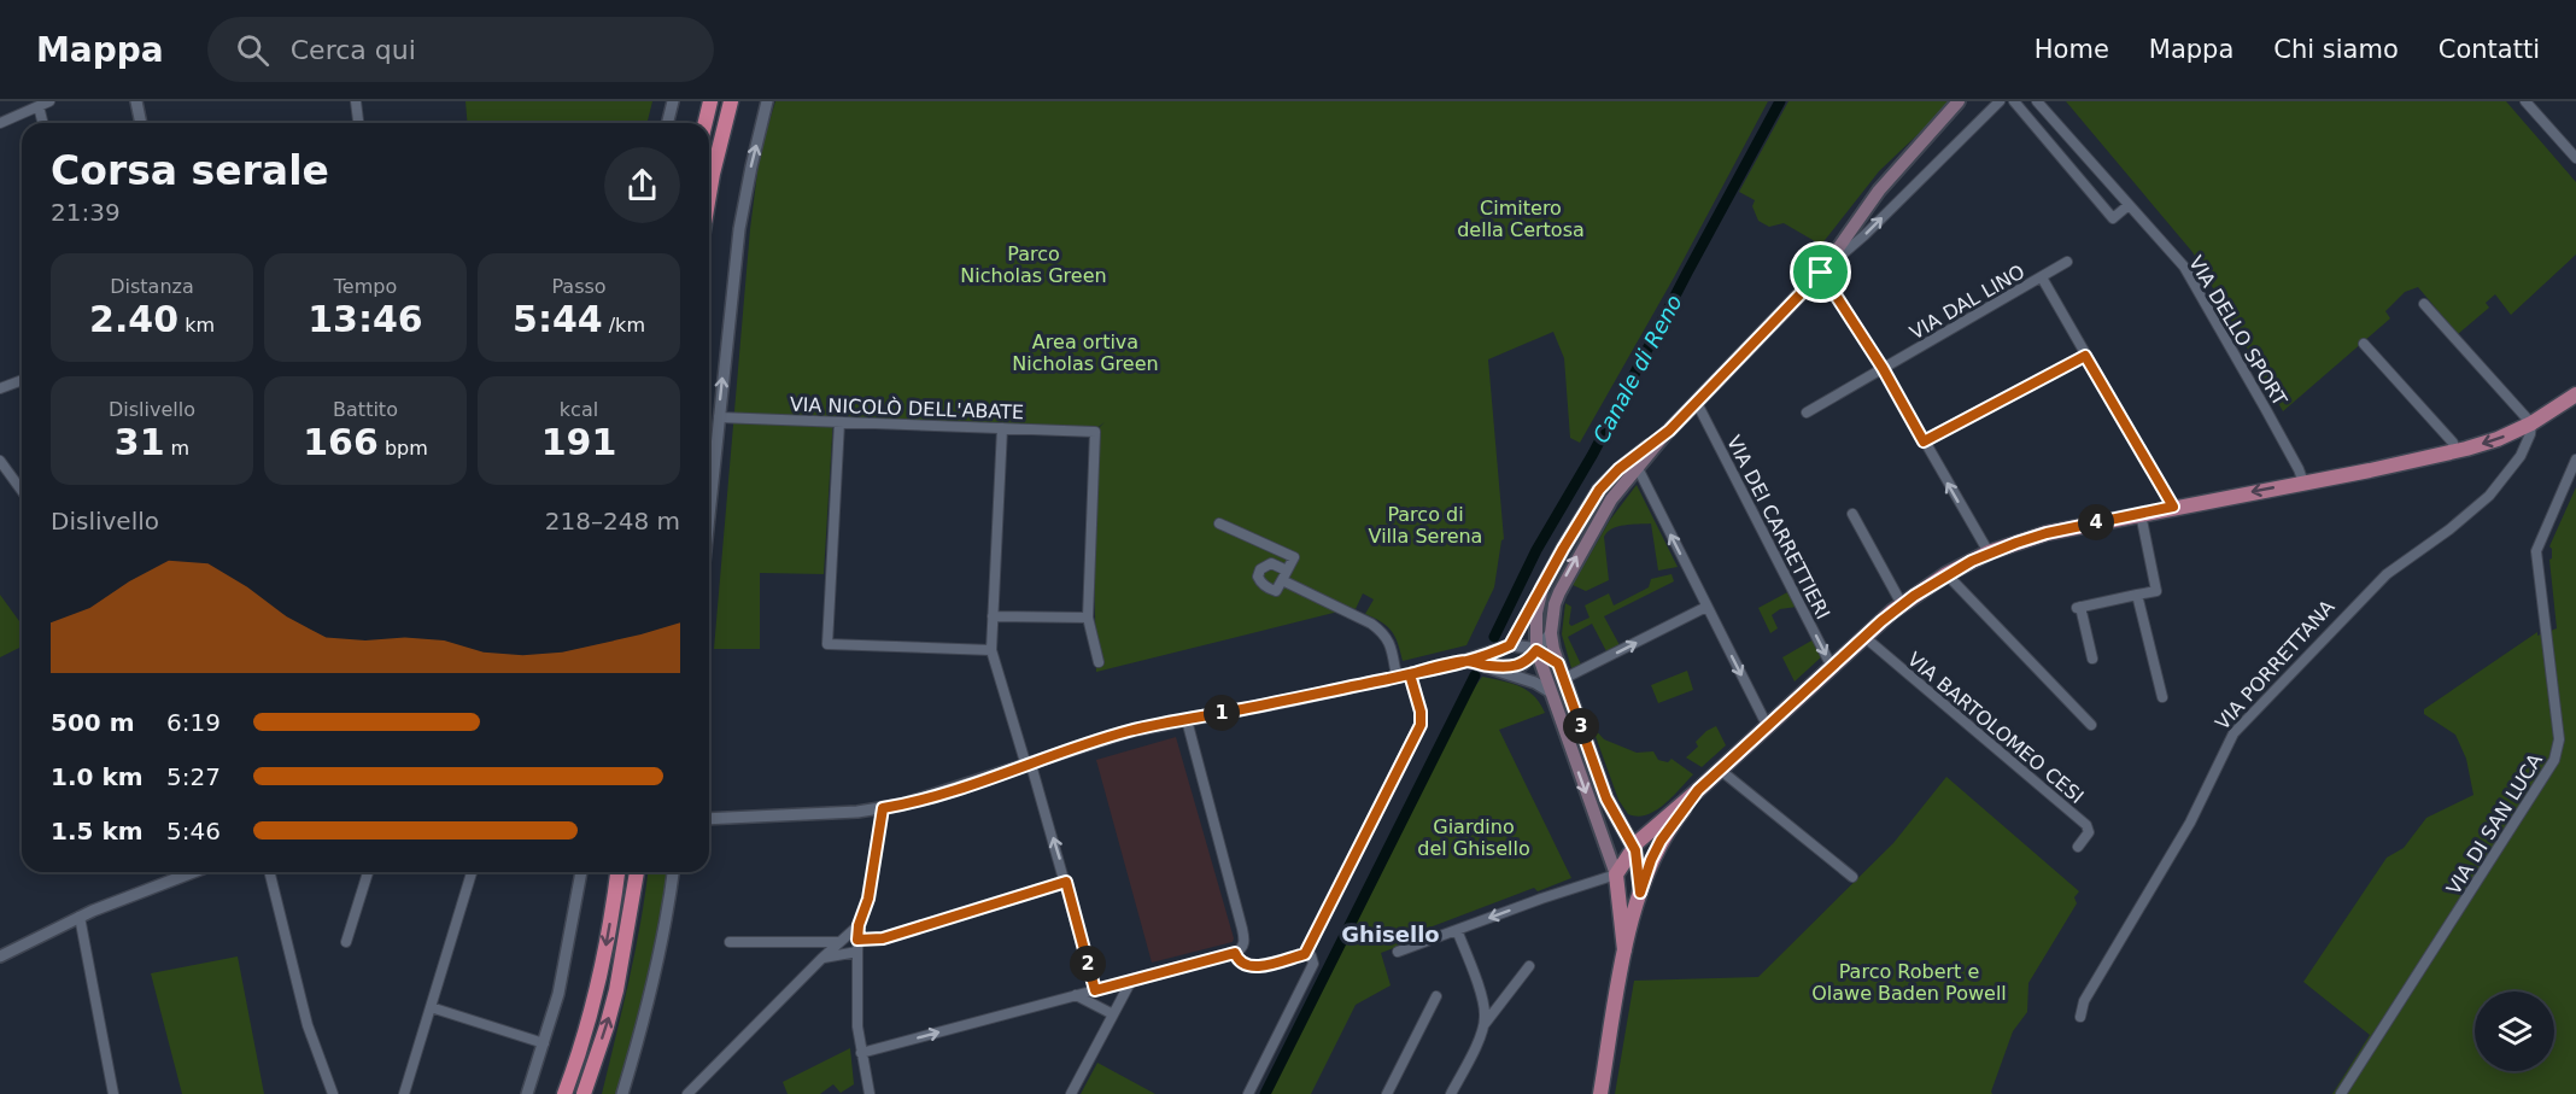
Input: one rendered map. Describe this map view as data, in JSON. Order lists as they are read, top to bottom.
{
  "streets": {
    "street": [
      "VIA DAL LINO",
      "VIA DELLO SPORT",
      "VIA NICOLÒ DELL'ABATE",
      "VIA DEI CARRETTIERI",
      "VIA PORRETTANA",
      "VIA BARTOLOMEO CESI",
      "VIA DI SAN LUCA"
    ]
  },
  "one_way": ["VIA DEI CARRETTIERI"],
  "districts": ["Ghisello"],
  "water": ["Canale di Reno"],
  "parks": [
    "Cimitero della Certosa",
    "Parco Nicholas Green",
    "Area ortiva Nicholas Green",
    "Parco di Villa Serena",
    "Giardino del Ghisello",
    "Parco Robert e Olawe Baden Powell"
  ],
  "page": {
    "header": "Mappa",
    "search": "Cerca qui",
    "nav": [
      "Home",
      "Mappa",
      "Chi siamo",
      "Contatti"
    ],
    "heading": ["Corsa serale", "21:39"],
    "stats": [
      ["Distanza", "2.40 km"],
      ["Tempo", "13:46"],
      ["Passo", "5:44 /km"],
      ["Dislivello", "31 m"],
      ["Battito", "166 bpm"],
      ["kcal", "191"]
    ],
    "chart": ["Dislivello", "218–248 m"],
    "pins": [
      "4",
      "1",
      "3",
      "2"
    ],
    "list": [
      {
        "name": "500 m",
        "note": "6:19"
      },
      {
        "name": "1.0 km",
        "note": "5:27"
      },
      {
        "name": "1.5 km",
        "note": "5:46"
      }
    ]
  }
}
